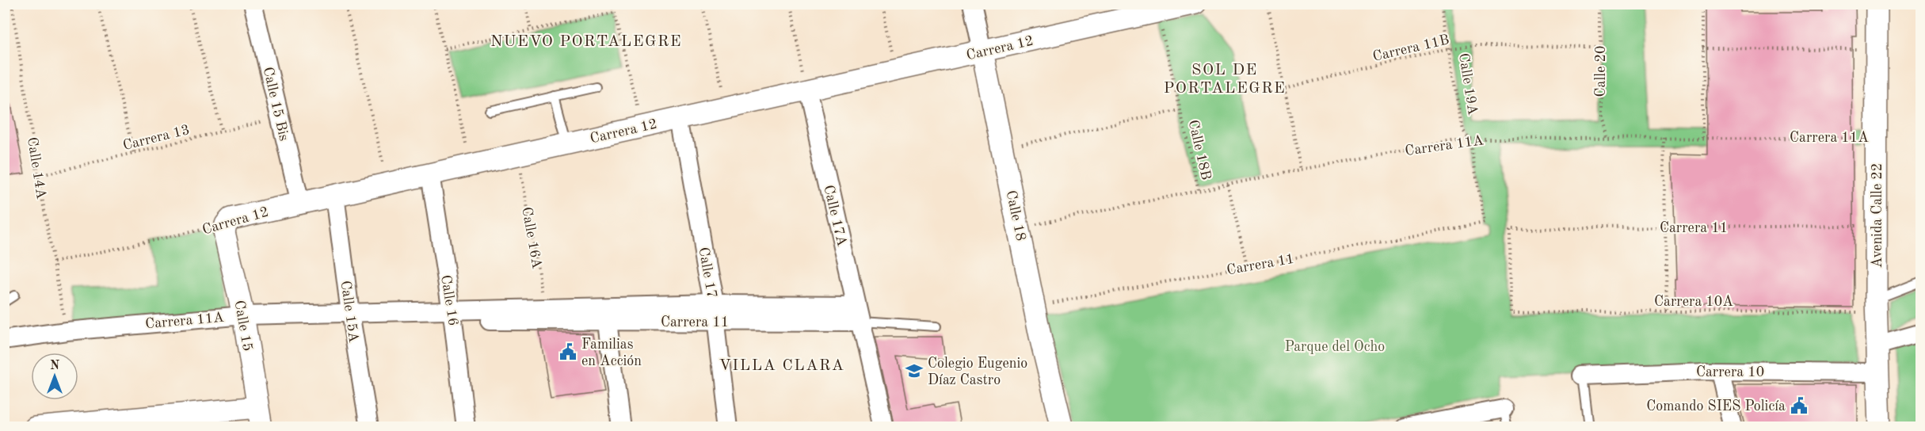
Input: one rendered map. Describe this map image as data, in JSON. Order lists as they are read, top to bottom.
{
  "streets": {
    "street": [
      "Carrera 12",
      "Calle 15 Bis",
      "Carrera 11A",
      "Calle 17A",
      "Calle 18",
      "Avenida Calle 22",
      "Carrera 11",
      "Calle 17",
      "Calle 16",
      "Calle 15A",
      "Calle 15",
      "Carrera 10"
    ],
    "path": [
      "Carrera 11B",
      "Calle 20",
      "Calle 19A",
      "Carrera 13",
      "Calle 18B",
      "Calle 14A",
      "Calle 16A",
      "Carrera 10A"
    ]
  },
  "crossings": [
    ["Carrera 12", "Calle 15 Bis"],
    ["Carrera 12", "Calle 18B"],
    ["Carrera 12", "Calle 14A"],
    ["Carrera 12", "Calle 17A"],
    ["Carrera 12", "Calle 18"],
    ["Carrera 12", "Calle 16A"],
    ["Carrera 12", "Calle 17"],
    ["Carrera 12", "Calle 16"],
    ["Carrera 12", "Calle 15A"],
    ["Carrera 12", "Calle 15"],
    ["Carrera 11B", "Calle 20"],
    ["Carrera 11B", "Calle 19A"],
    ["Calle 20", "Carrera 11A"],
    ["Calle 19A", "Carrera 11A"],
    ["Calle 19A", "Carrera 11"],
    ["Calle 15 Bis", "Carrera 13"],
    ["Carrera 13", "Calle 14A"],
    ["Carrera 11A", "Calle 18B"],
    ["Carrera 11A", "Calle 14A"],
    ["Carrera 11A", "Calle 18"],
    ["Carrera 11A", "Avenida Calle 22"],
    ["Carrera 11A", "Carrera 11"],
    ["Carrera 11A", "Calle 16"],
    ["Carrera 11A", "Calle 15A"],
    ["Carrera 11A", "Calle 15"],
    ["Calle 18B", "Carrera 11"],
    ["Calle 17A", "Carrera 11"],
    ["Calle 18", "Carrera 11"],
    ["Avenida Calle 22", "Carrera 11"],
    ["Avenida Calle 22", "Carrera 10A"],
    ["Avenida Calle 22", "Carrera 10"],
    ["Carrera 11", "Calle 16A"],
    ["Carrera 11", "Calle 17"],
    ["Carrera 11", "Calle 16"],
    ["Carrera 11", "Carrera 10A"]
  ],
  "districts": ["NUEVO PORTALEGRE", "SOL DE PORTALEGRE", "VILLA CLARA"],
  "parks": ["Parque del Ocho"],
  "places": {
    "public building": ["Familias en Acción", "Comando SIES Policía"],
    "school or university": ["Colegio Eugenio Díaz Castro"]
  },
  "north": "top"
}
